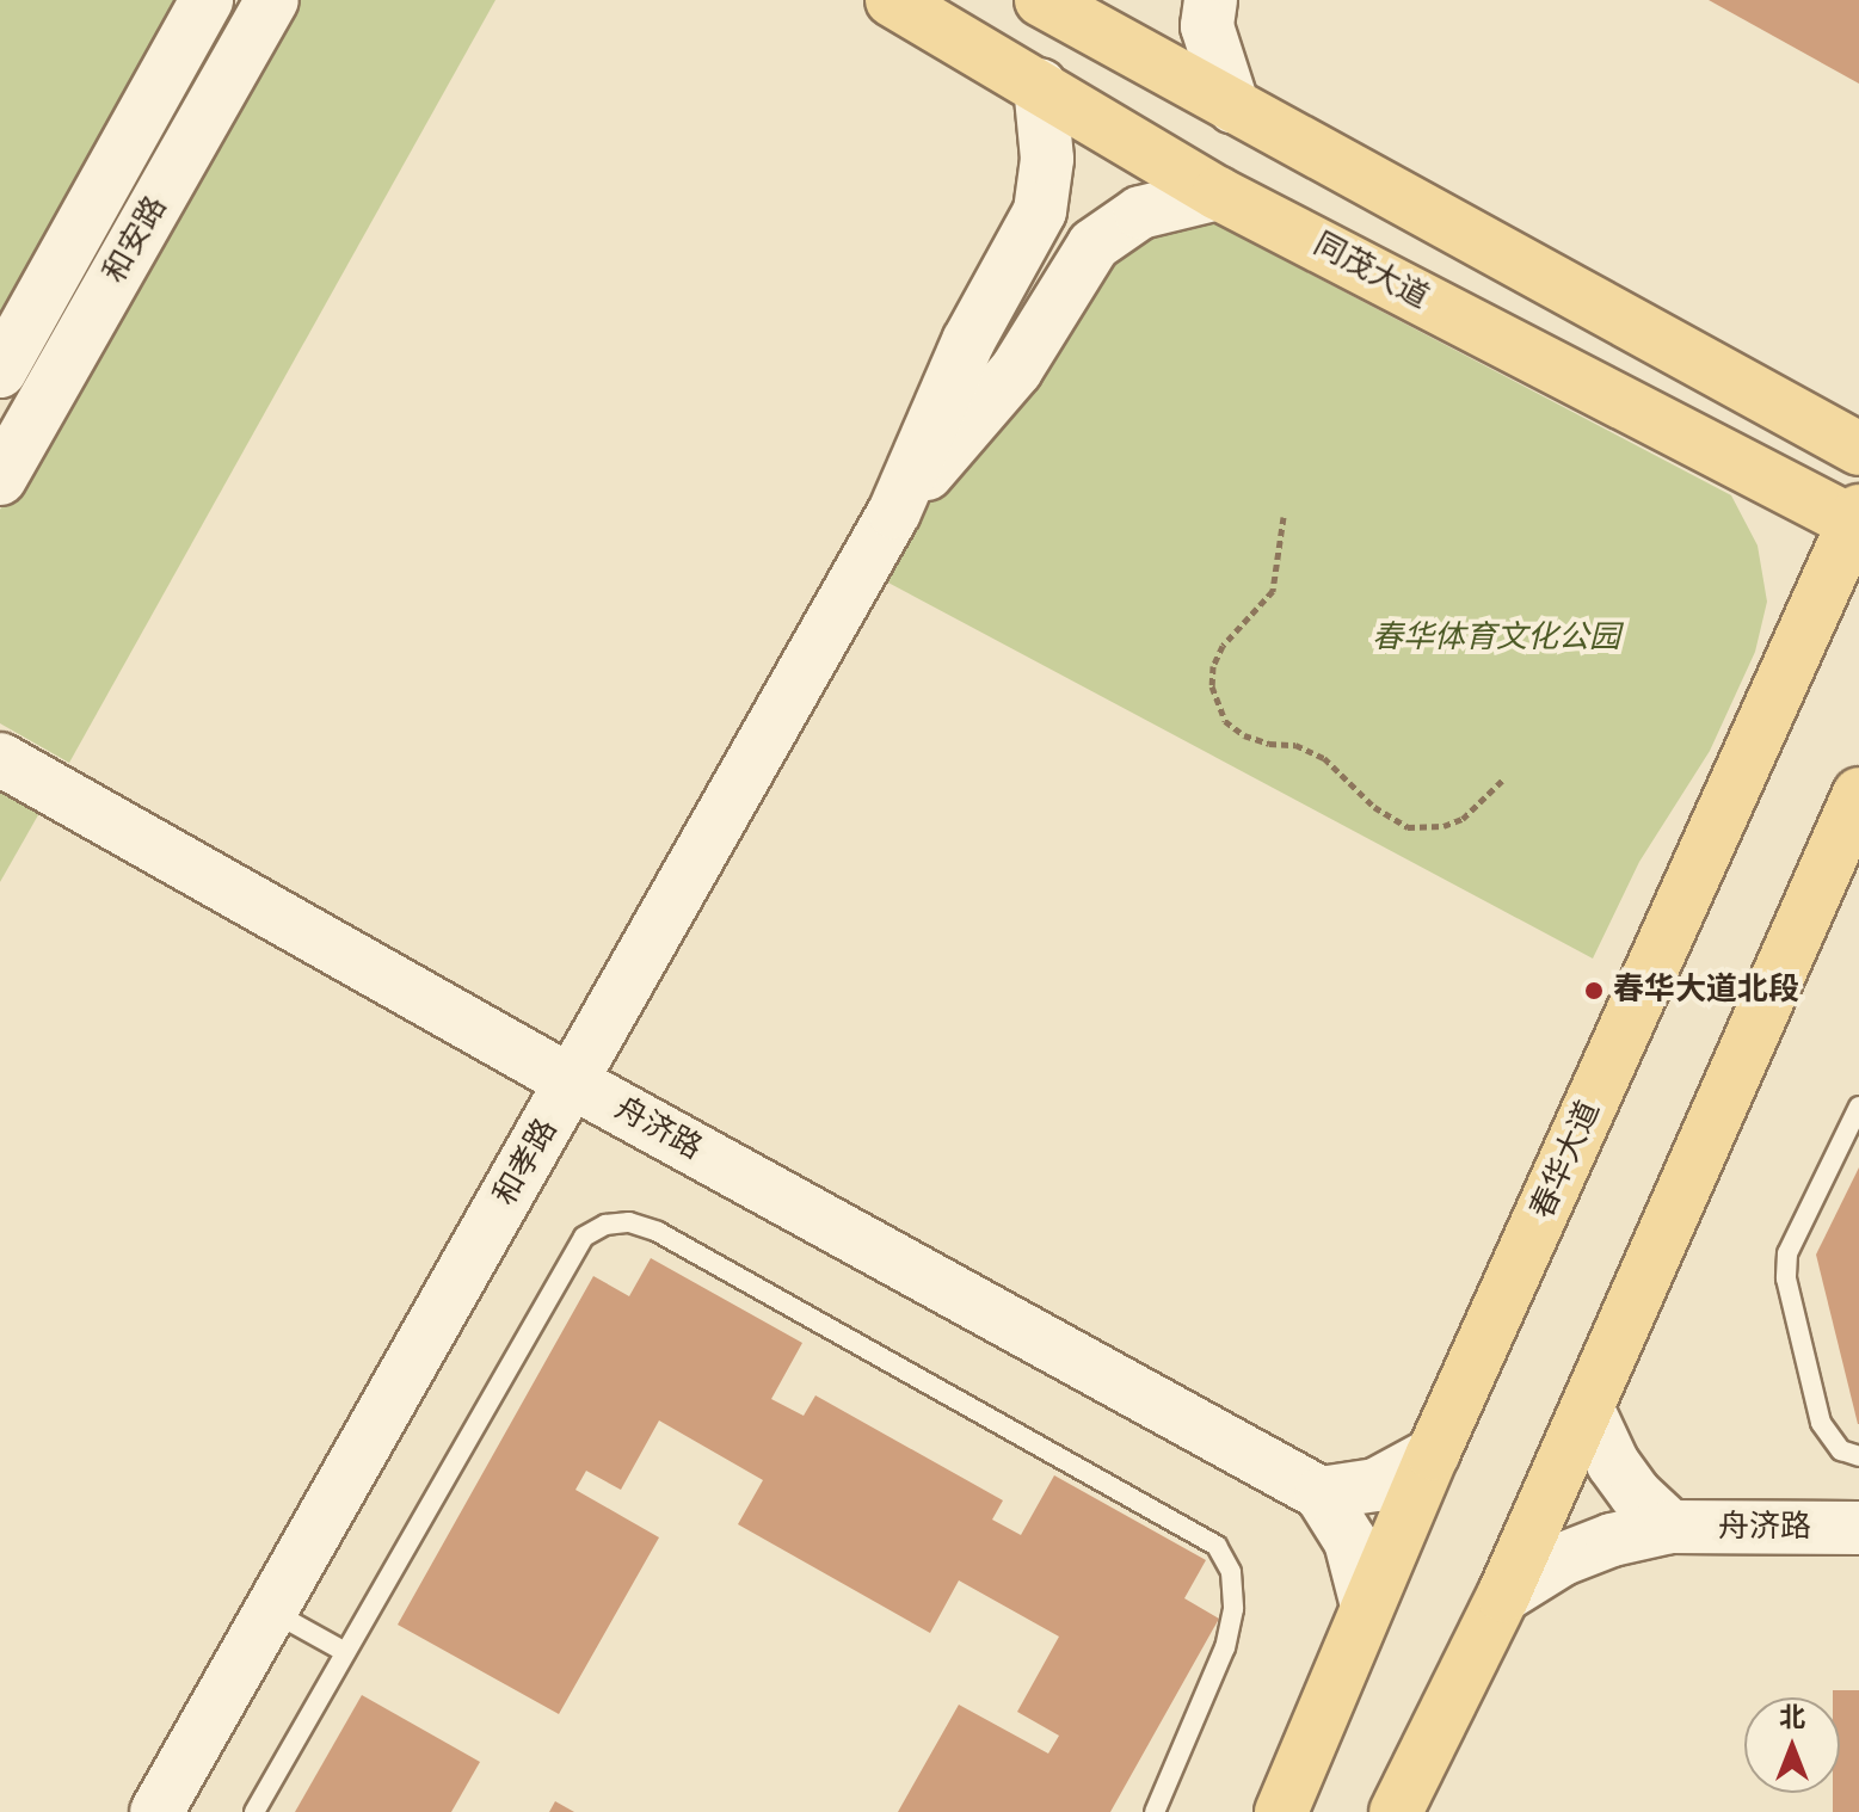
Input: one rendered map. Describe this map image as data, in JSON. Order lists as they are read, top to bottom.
{
  "streets": {
    "main road": ["同茂大道", "春华大道"],
    "street": ["和安路", "舟济路", "和孝路"]
  },
  "crossings": [
    ["同茂大道", "春华大道"],
    ["舟济路", "和孝路"]
  ],
  "parks": ["春华体育文化公园"],
  "places": ["春华大道北段"],
  "north": "top"
}
